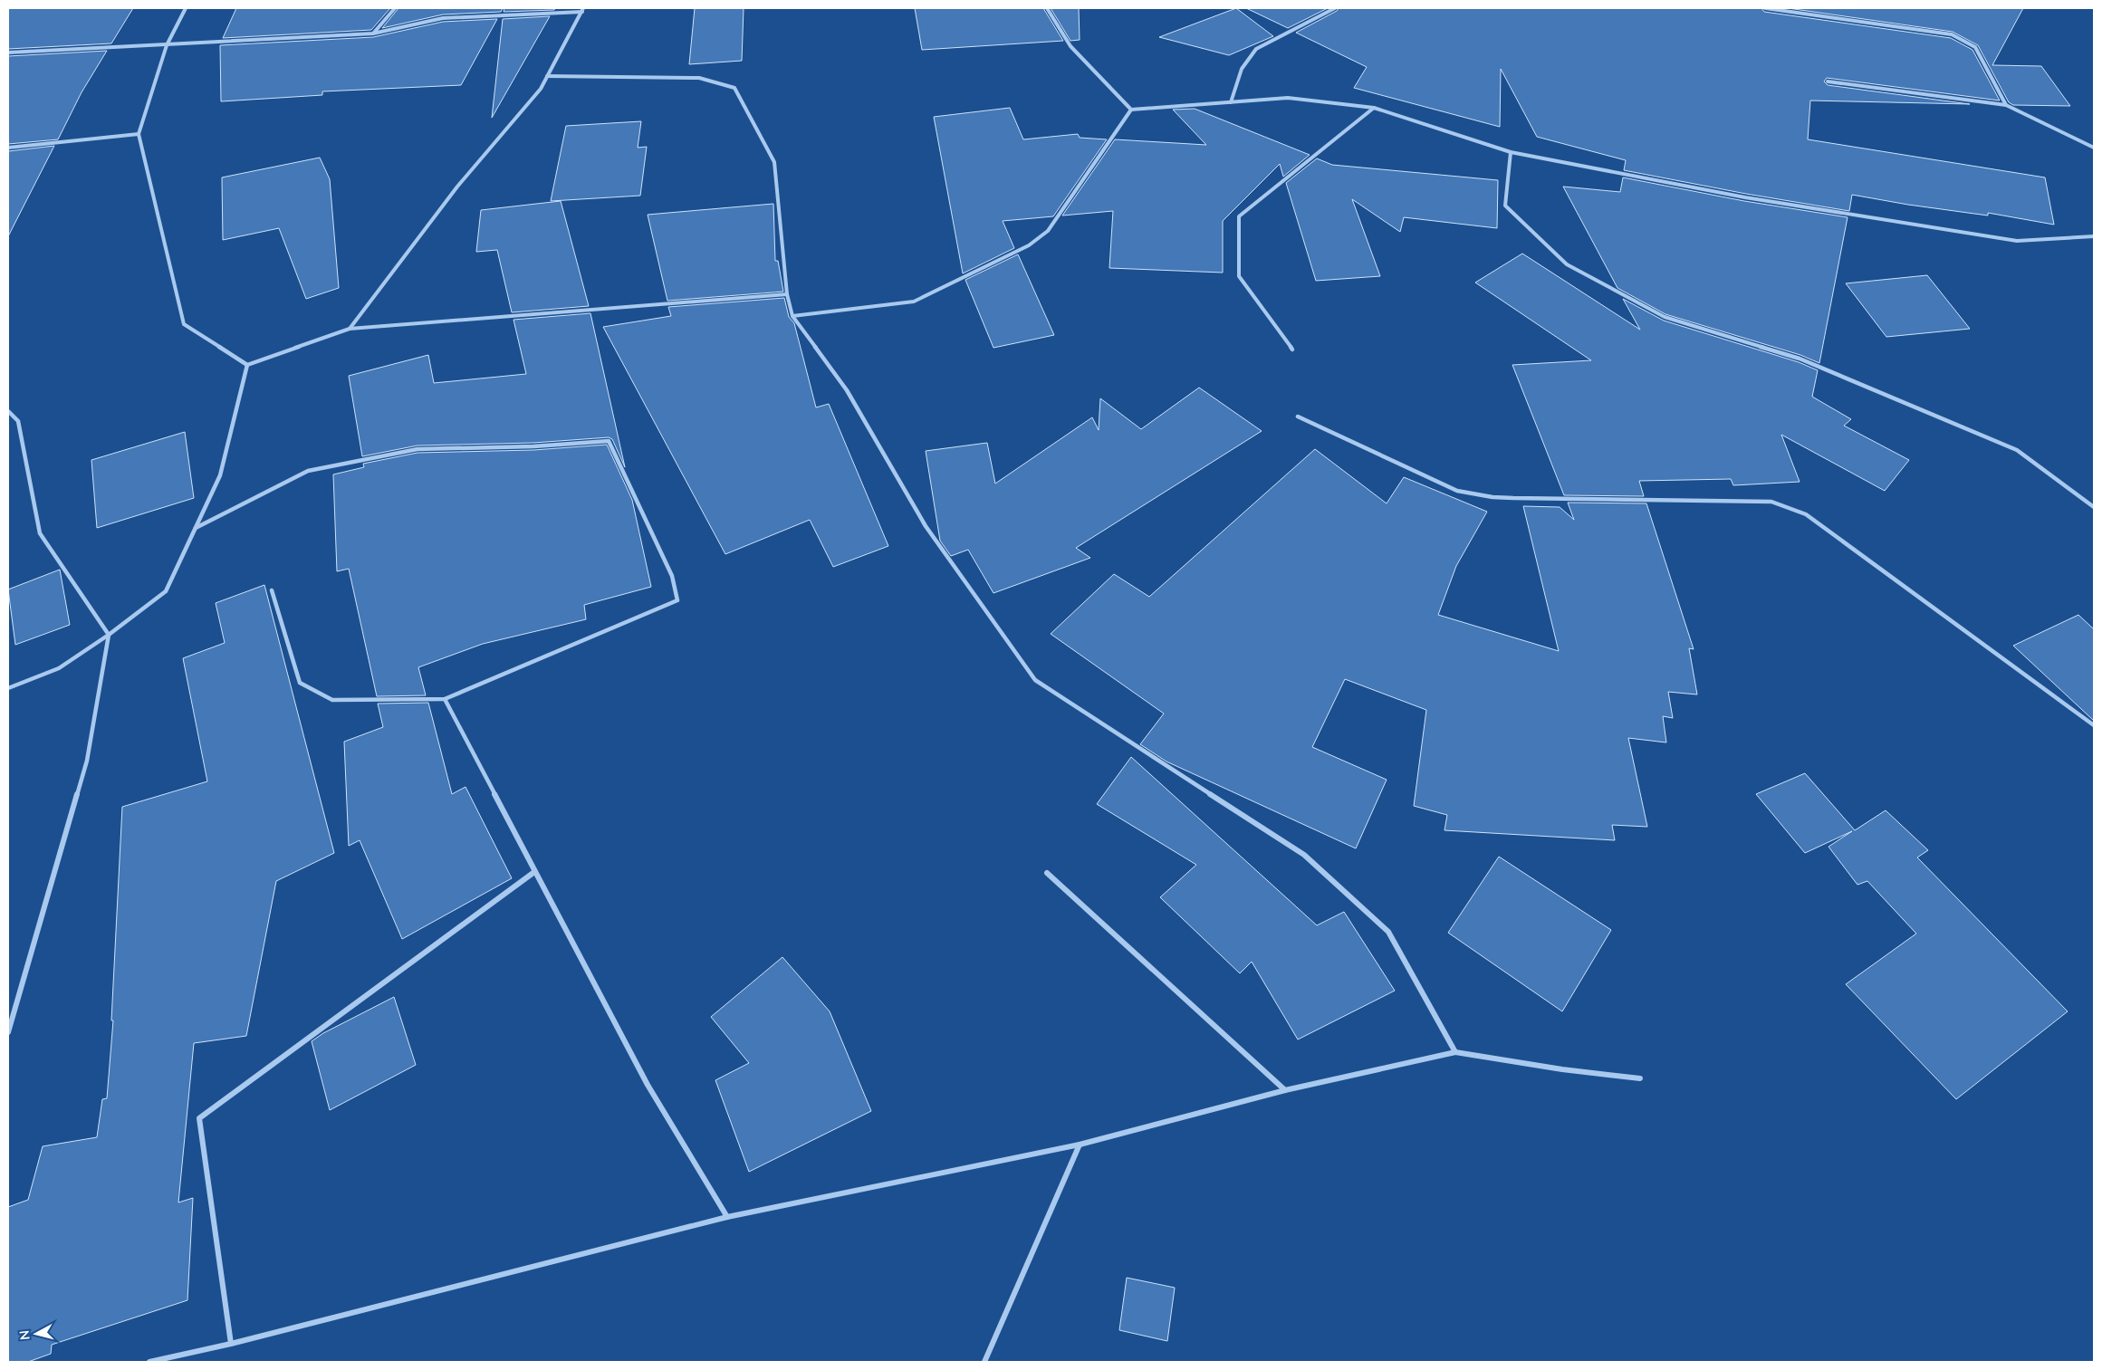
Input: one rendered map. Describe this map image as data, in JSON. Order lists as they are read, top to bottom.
{
  "north": "left"
}
